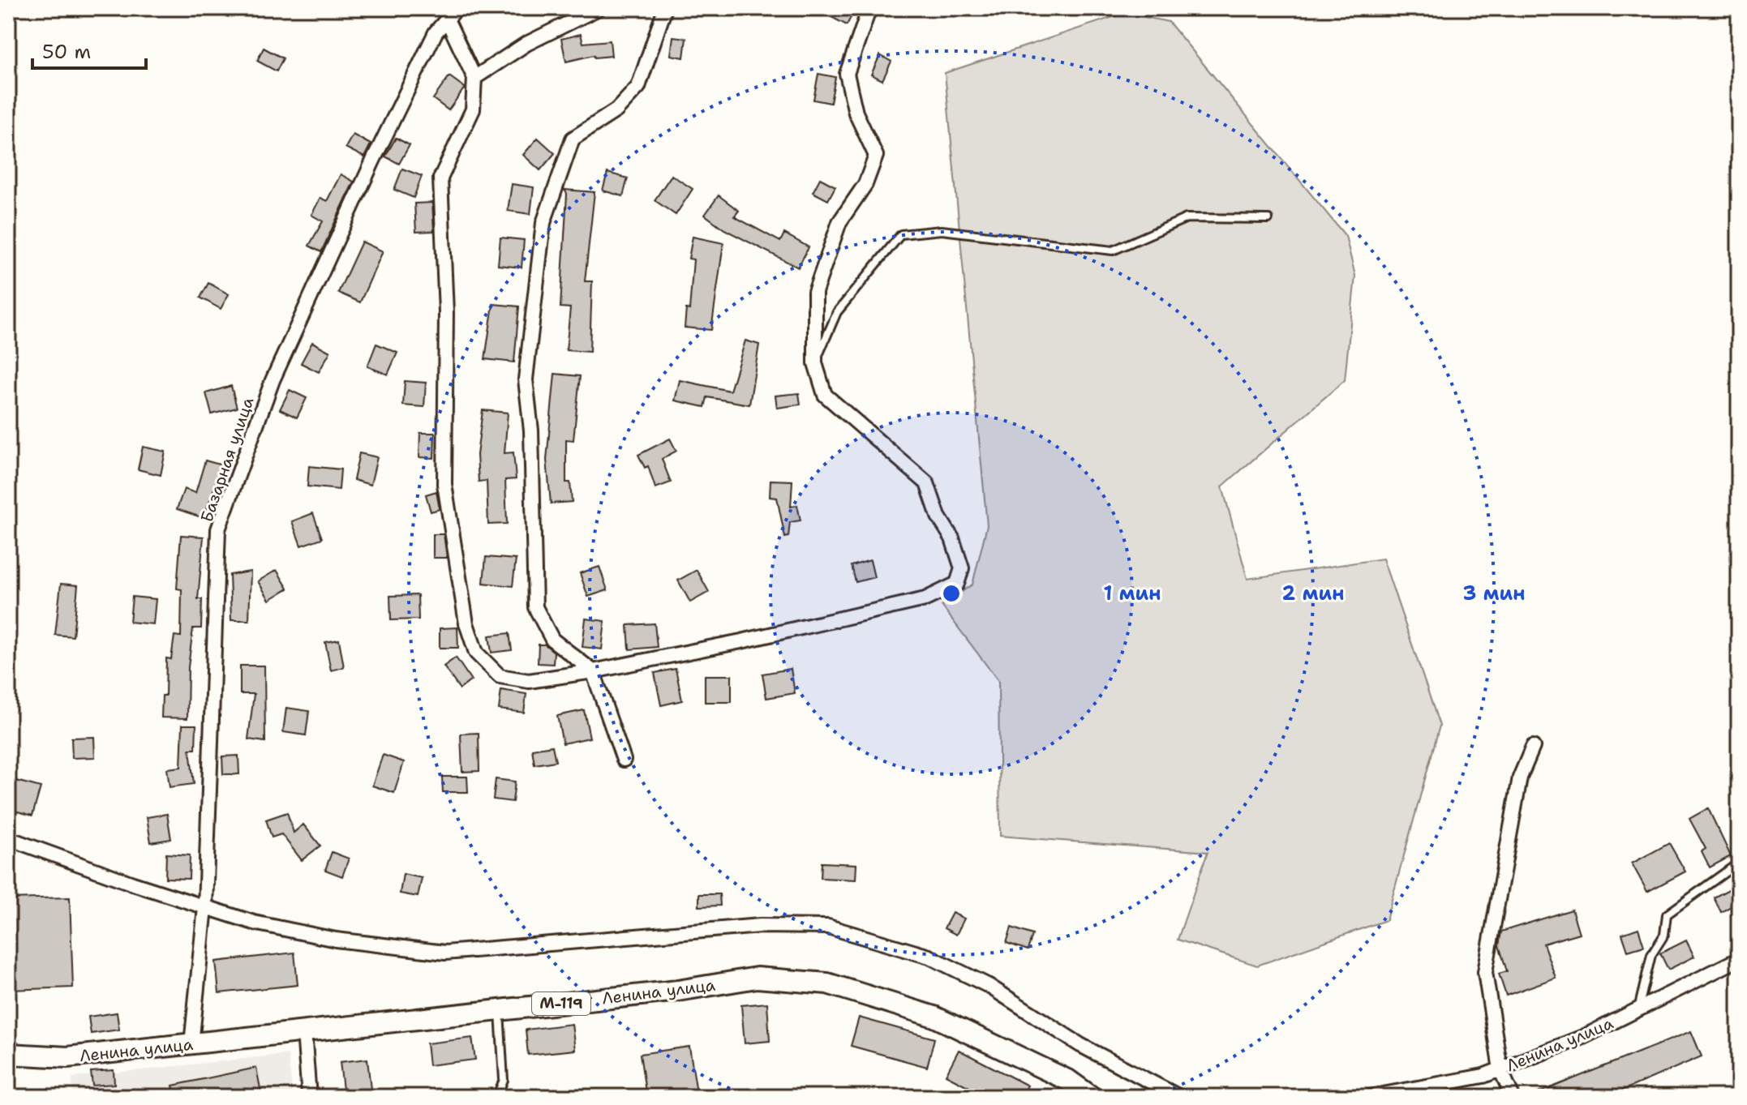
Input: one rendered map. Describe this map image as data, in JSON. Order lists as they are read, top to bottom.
{
  "streets": {
    "main road": ["Ленина улица", "М-119"],
    "street": ["Базарная улица"]
  },
  "crossings": [
    ["Базарная улица", "Ленина улица"]
  ],
  "scale_bar": "50 m",
  "rings": ["1 мин", "2 мин", "3 мин"]
}
